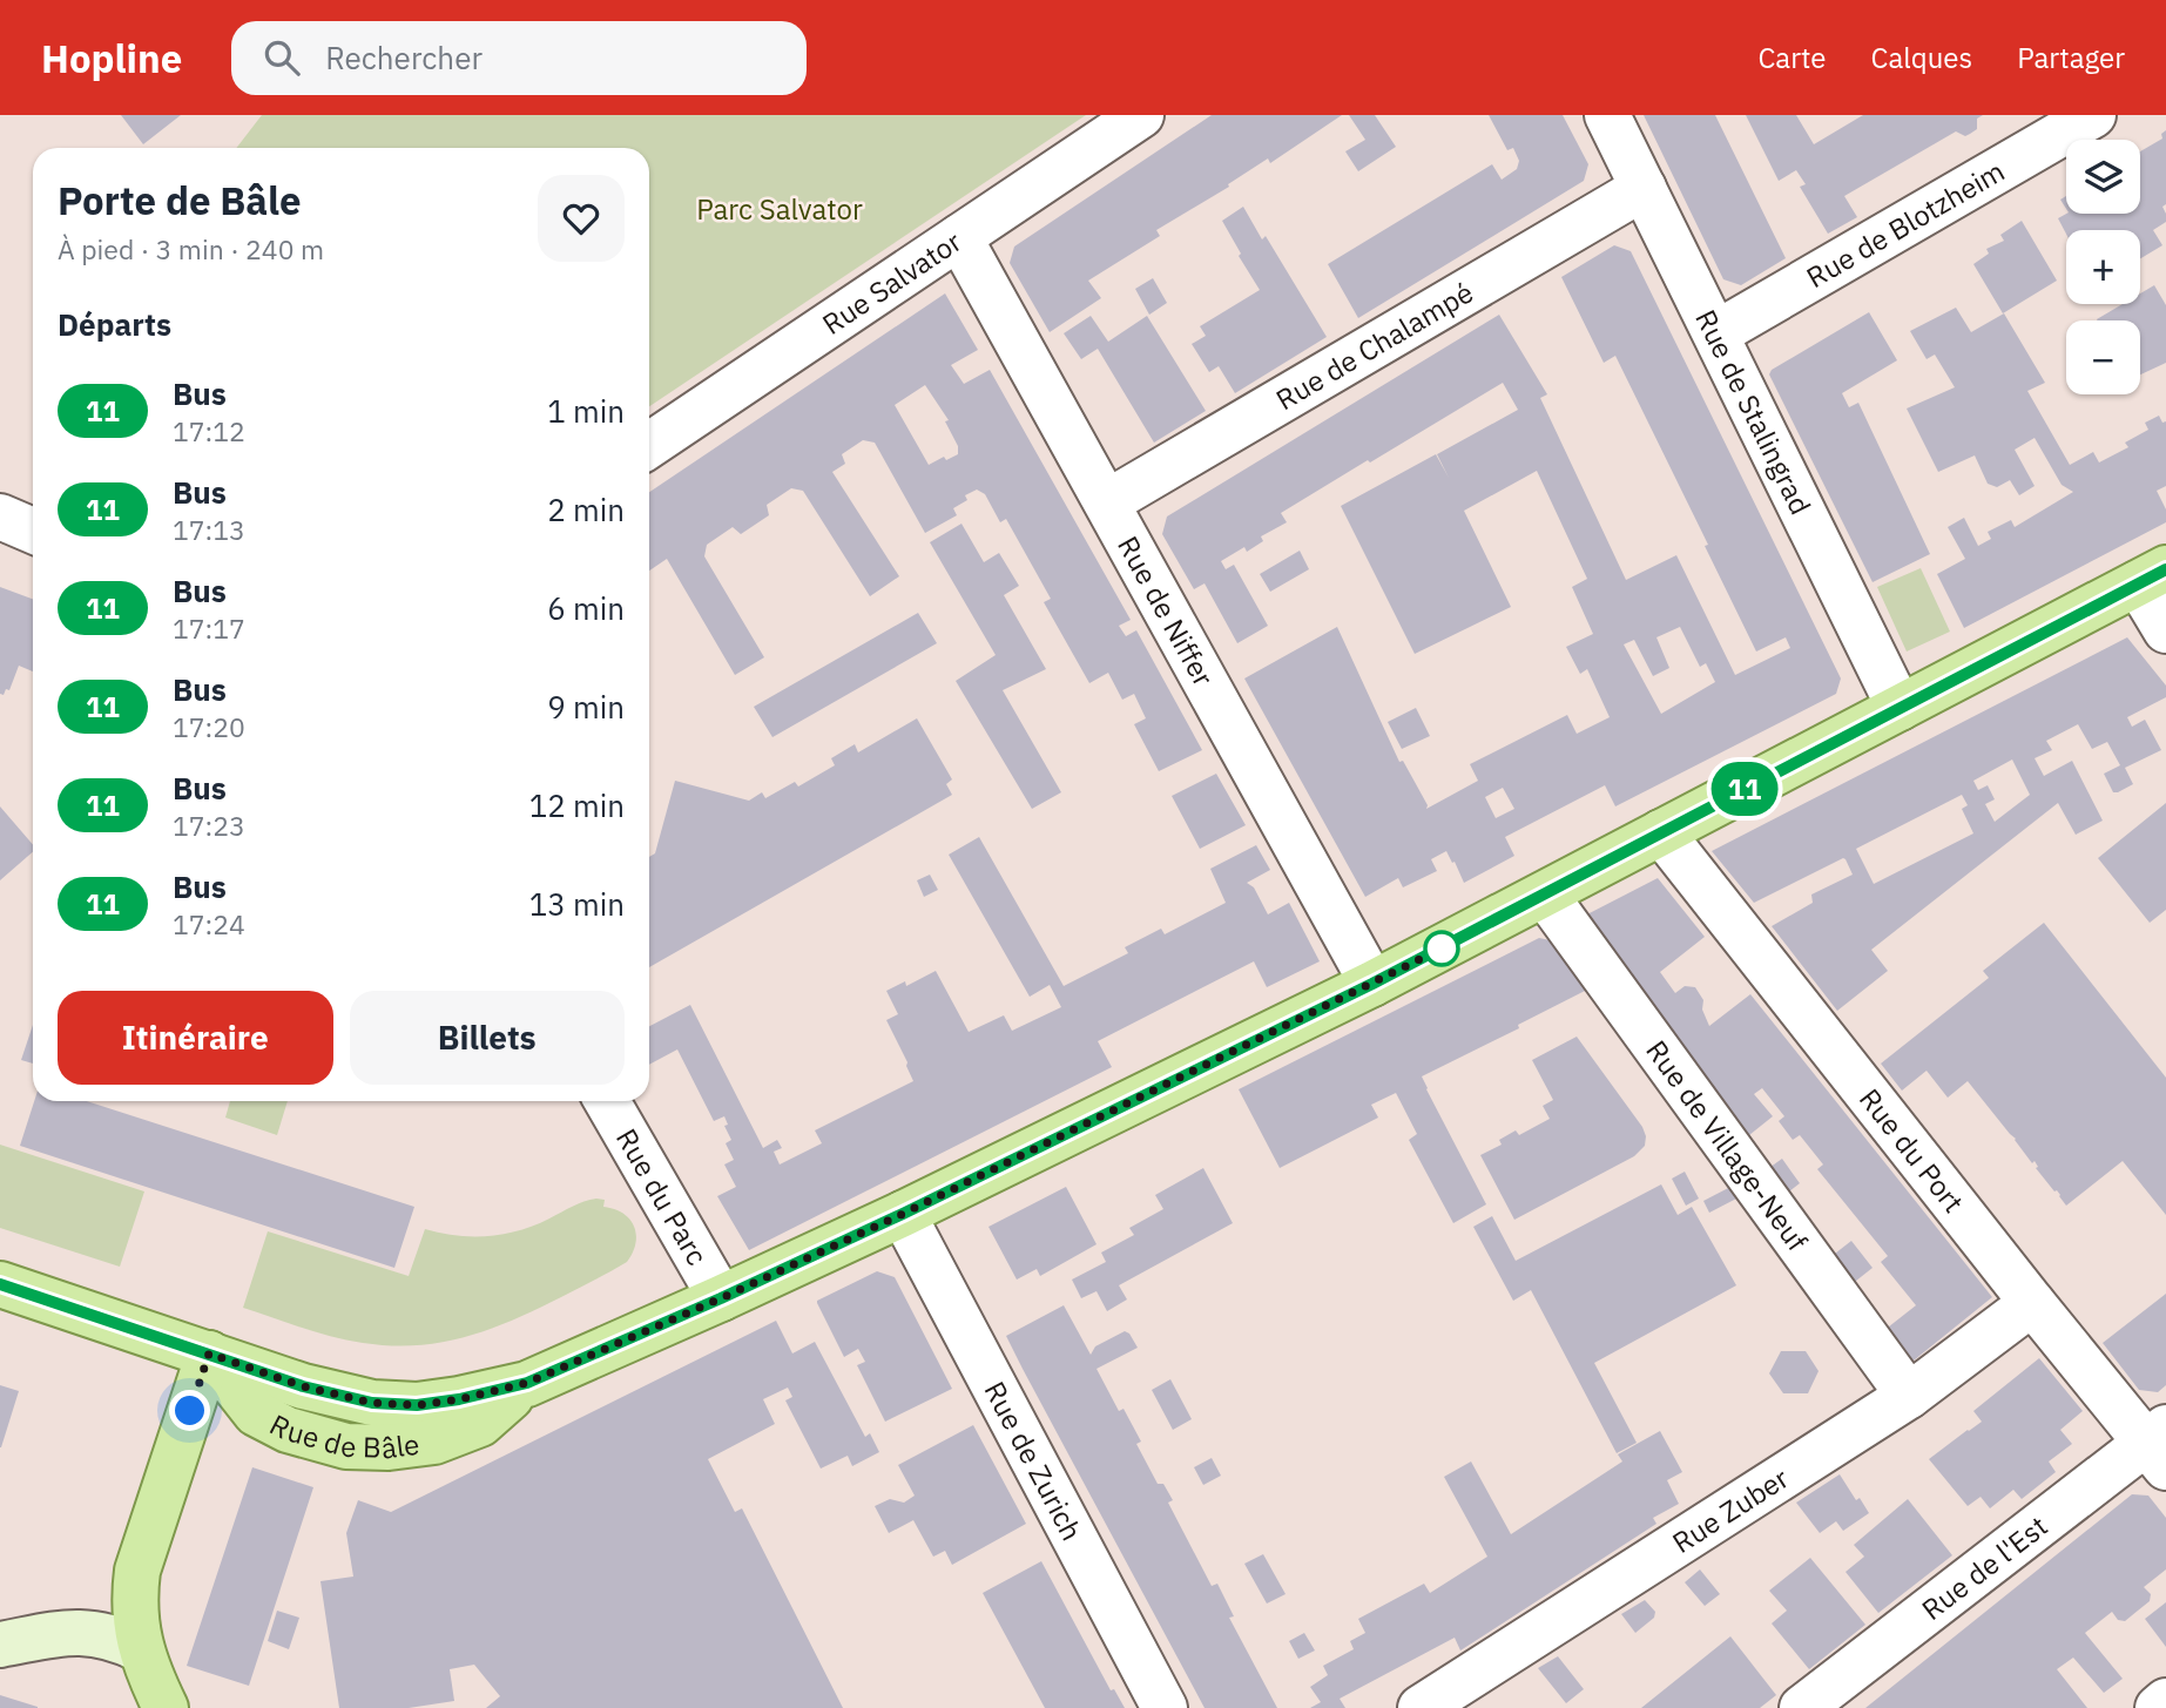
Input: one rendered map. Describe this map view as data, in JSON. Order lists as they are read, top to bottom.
{
  "streets": {
    "main road": ["Rue de Bâle"],
    "street": [
      "Rue de Blotzheim",
      "Rue Salvator",
      "Rue de Chalampé",
      "Rue de Stalingrad",
      "Rue de Niffer",
      "Rue de Village-Neuf",
      "Rue du Port",
      "Rue du Parc",
      "Rue de Zurich",
      "Rue Zuber",
      "Rue de l'Est"
    ]
  },
  "crossings": [
    ["Rue de Blotzheim", "Rue de Stalingrad"],
    ["Rue Salvator", "Rue de Niffer"],
    ["Rue de Chalampé", "Rue de Stalingrad"],
    ["Rue de Chalampé", "Rue de Niffer"],
    ["Rue de Stalingrad", "Rue de Bâle"],
    ["Rue de Niffer", "Rue de Bâle"],
    ["Rue de Village-Neuf", "Rue de Bâle"],
    ["Rue de Village-Neuf", "Rue Zuber"],
    ["Rue du Port", "Rue de Bâle"],
    ["Rue du Port", "Rue Zuber"],
    ["Rue du Port", "Rue de l'Est"],
    ["Rue du Parc", "Rue de Bâle"],
    ["Rue de Bâle", "Rue de Zurich"]
  ],
  "parks": ["Parc Salvator"],
  "lines": ["bus line 11"],
  "page": {
    "header": "Hopline",
    "search": "Rechercher",
    "nav": ["Carte", "Calques", "Partager"],
    "on_map": "11",
    "map_buttons": ["+", "−"],
    "heading": [
      ["Porte de Bâle", "À pied · 3 min · 240 m"],
      "Départs"
    ],
    "list": [
      {
        "mark": "11",
        "name": "Bus",
        "note": "17:12",
        "value": "1 min"
      },
      {
        "mark": "11",
        "name": "Bus",
        "note": "17:13",
        "value": "2 min"
      },
      {
        "mark": "11",
        "name": "Bus",
        "note": "17:17",
        "value": "6 min"
      },
      {
        "mark": "11",
        "name": "Bus",
        "note": "17:20",
        "value": "9 min"
      },
      {
        "mark": "11",
        "name": "Bus",
        "note": "17:23",
        "value": "12 min"
      },
      {
        "mark": "11",
        "name": "Bus",
        "note": "17:24",
        "value": "13 min"
      }
    ],
    "buttons": ["Itinéraire", "Billets"]
  }
}
